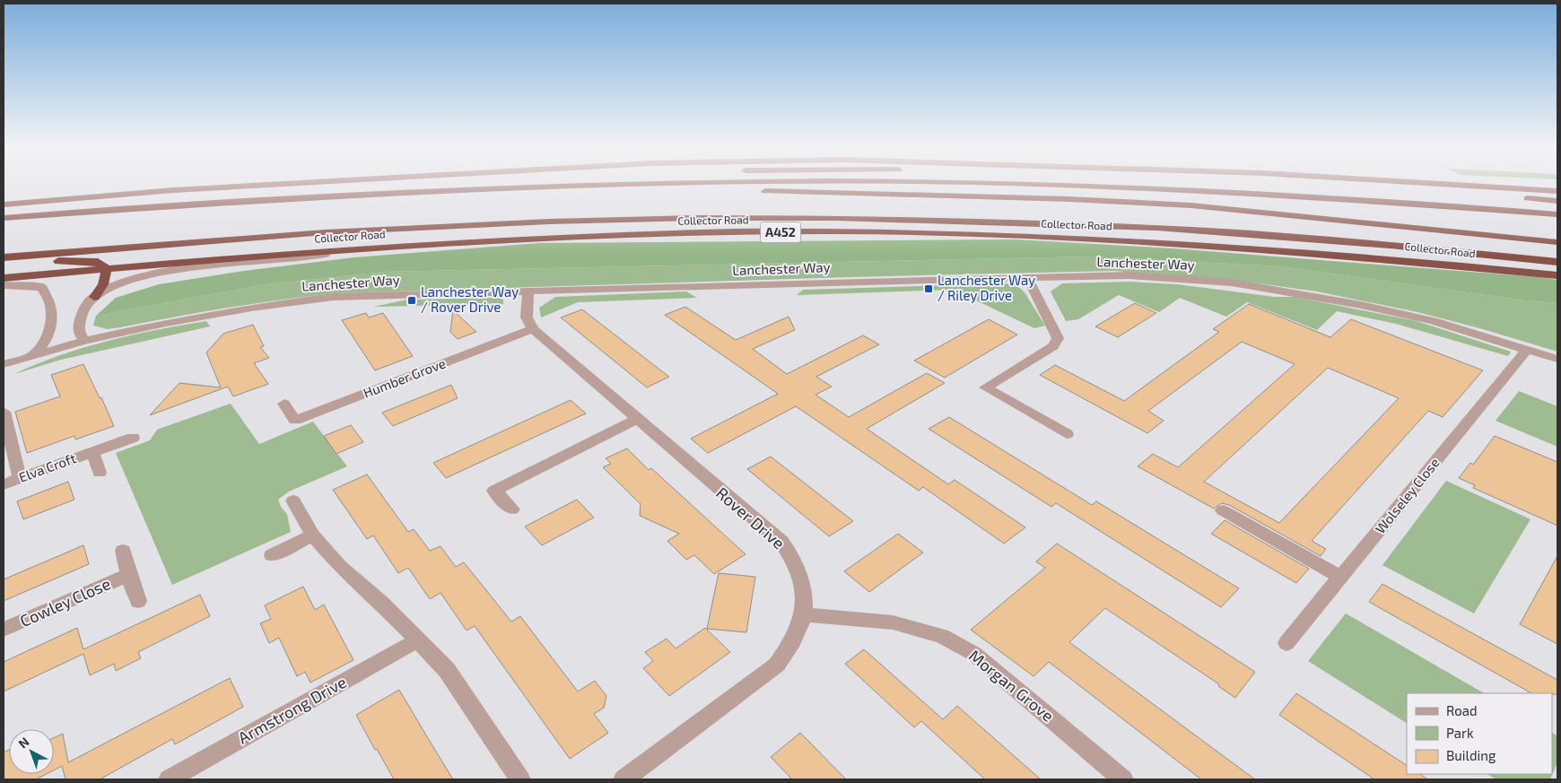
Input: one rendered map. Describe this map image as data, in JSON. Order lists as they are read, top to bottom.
{
  "streets": {
    "highway": ["Collector Road", "A452"],
    "street": [
      "Lanchester Way",
      "Humber Grove",
      "Elva Croft",
      "Wolseley Close",
      "Rover Drive",
      "Cowley Close",
      "Morgan Grove",
      "Armstrong Drive"
    ]
  },
  "crossings": [
    ["Lanchester Way", "Wolseley Close"],
    ["Humber Grove", "Rover Drive"],
    ["Rover Drive", "Morgan Grove"]
  ],
  "places": {
    "transit": ["Lanchester Way / Riley Drive", "Lanchester Way / Rover Drive"]
  },
  "legend": ["Road", "Park", "Building"],
  "north": "top left"
}
